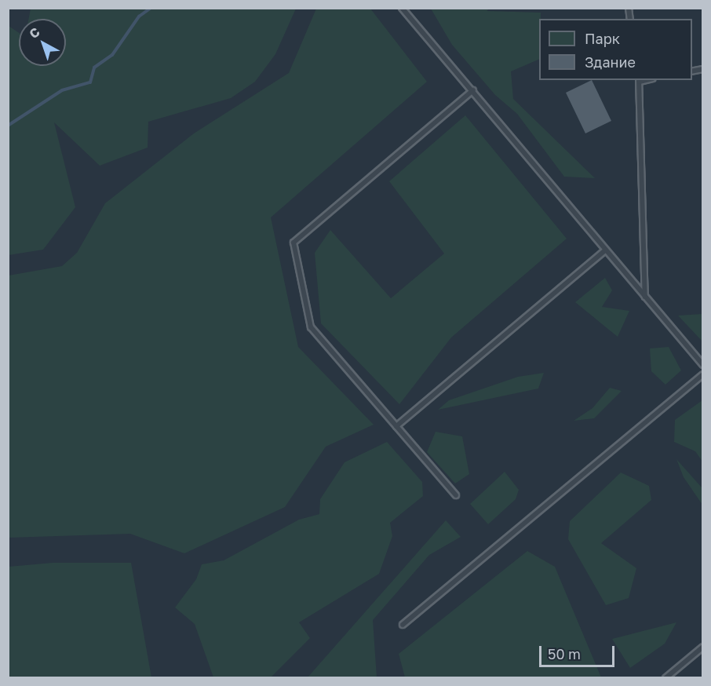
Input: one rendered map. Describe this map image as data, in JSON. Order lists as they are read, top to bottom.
{
  "legend": ["Парк", "Здание"],
  "scale_bar": "50 m",
  "north": "top left"
}
